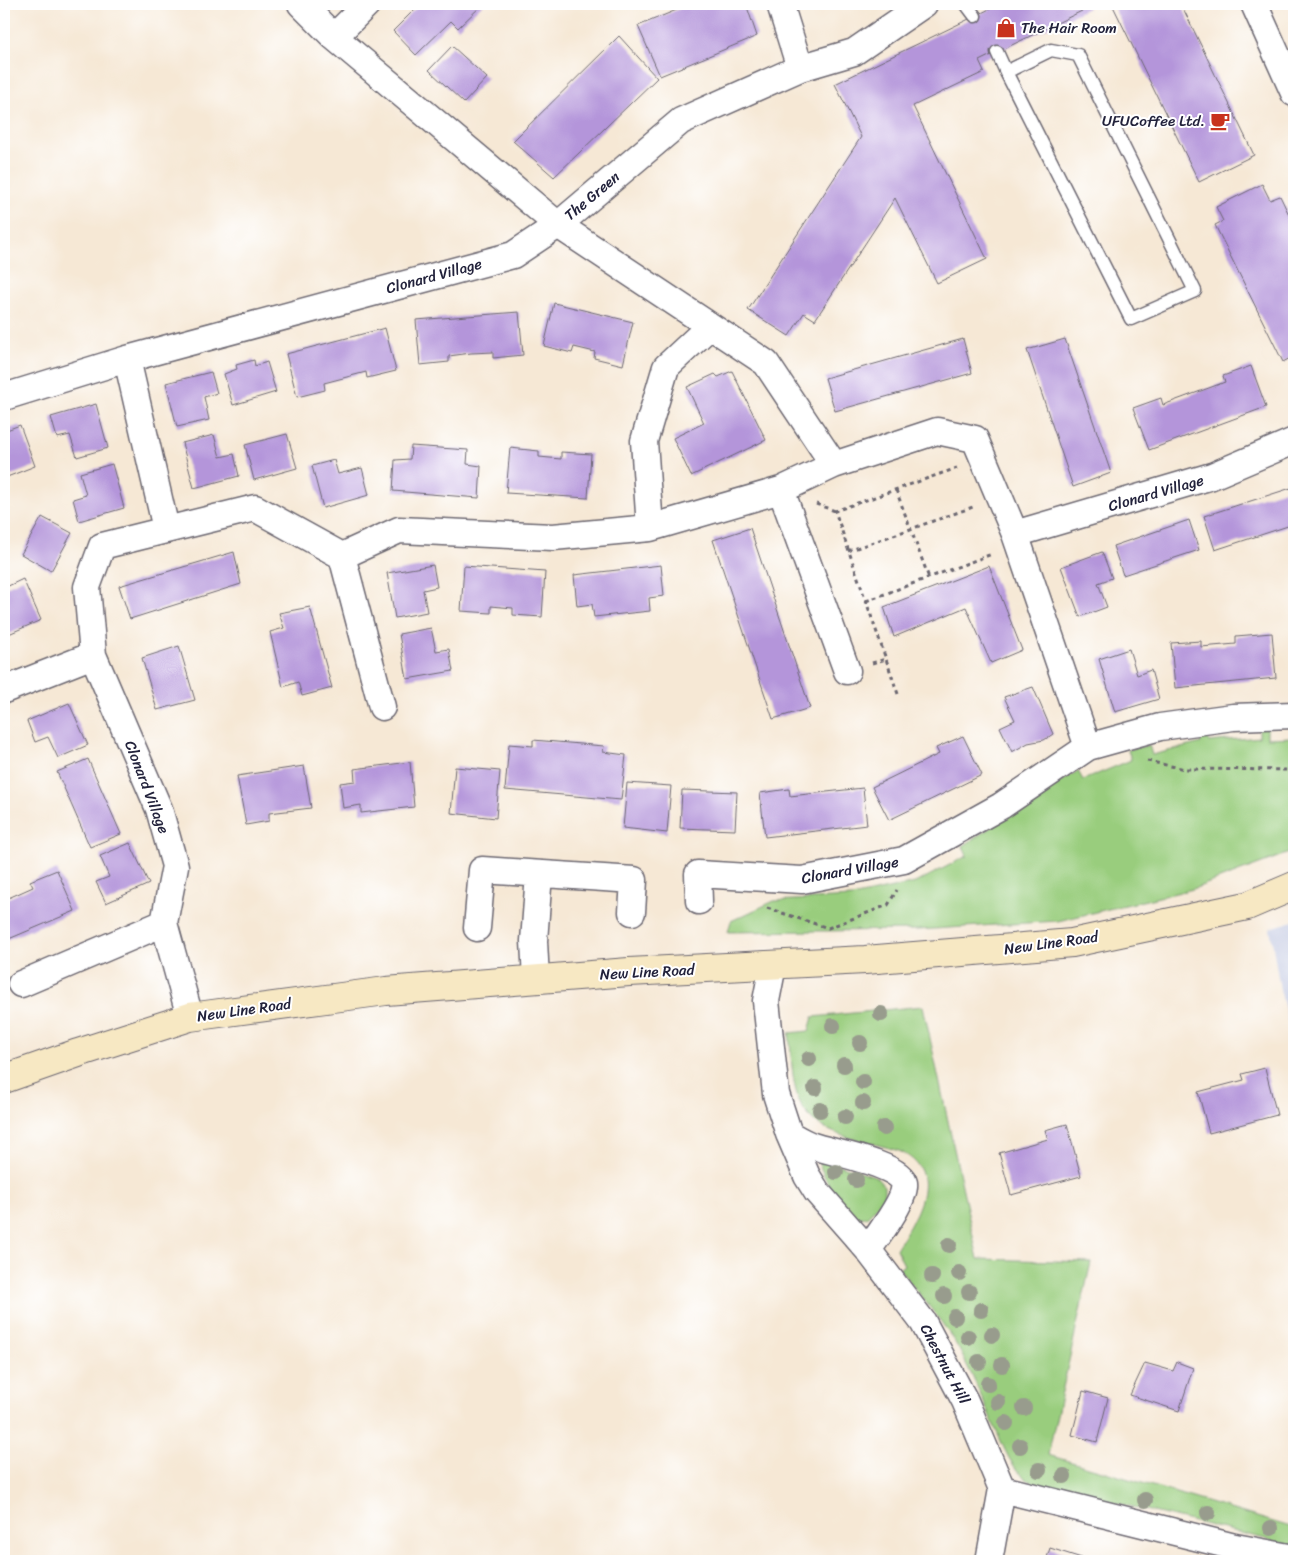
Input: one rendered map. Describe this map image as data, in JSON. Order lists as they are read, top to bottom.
{
  "streets": {
    "main road": ["New Line Road"],
    "street": ["The Green", "Clonard Village", "Chestnut Hill"]
  },
  "crossings": [
    ["The Green", "Clonard Village"],
    ["Clonard Village", "New Line Road"],
    ["New Line Road", "Chestnut Hill"]
  ],
  "places": {
    "shop": ["The Hair Room"],
    "cafe": ["UFUCoffee Ltd."]
  }
}
